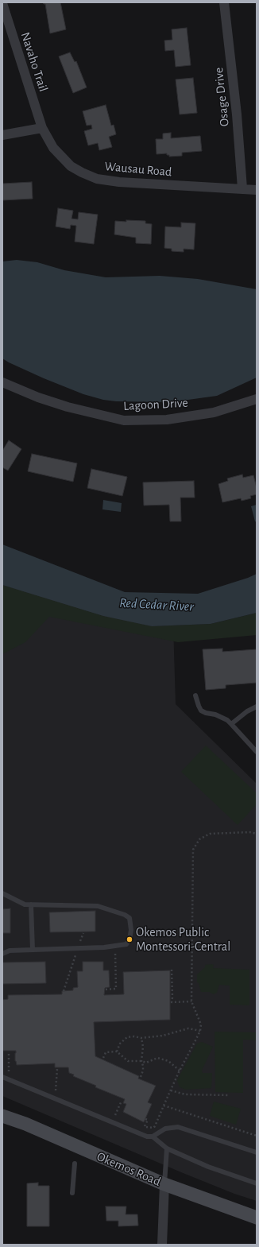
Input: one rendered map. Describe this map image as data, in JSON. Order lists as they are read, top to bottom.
{
  "streets": {
    "main road": ["Okemos Road"],
    "street": [
      "Navaho Trail",
      "Osage Drive",
      "Wausau Road",
      "Lagoon Drive"
    ]
  },
  "crossings": [
    ["Navaho Trail", "Wausau Road"],
    ["Osage Drive", "Wausau Road"]
  ],
  "water": ["Red Cedar River"],
  "places": ["Okemos Public Montessori-Central"]
}
